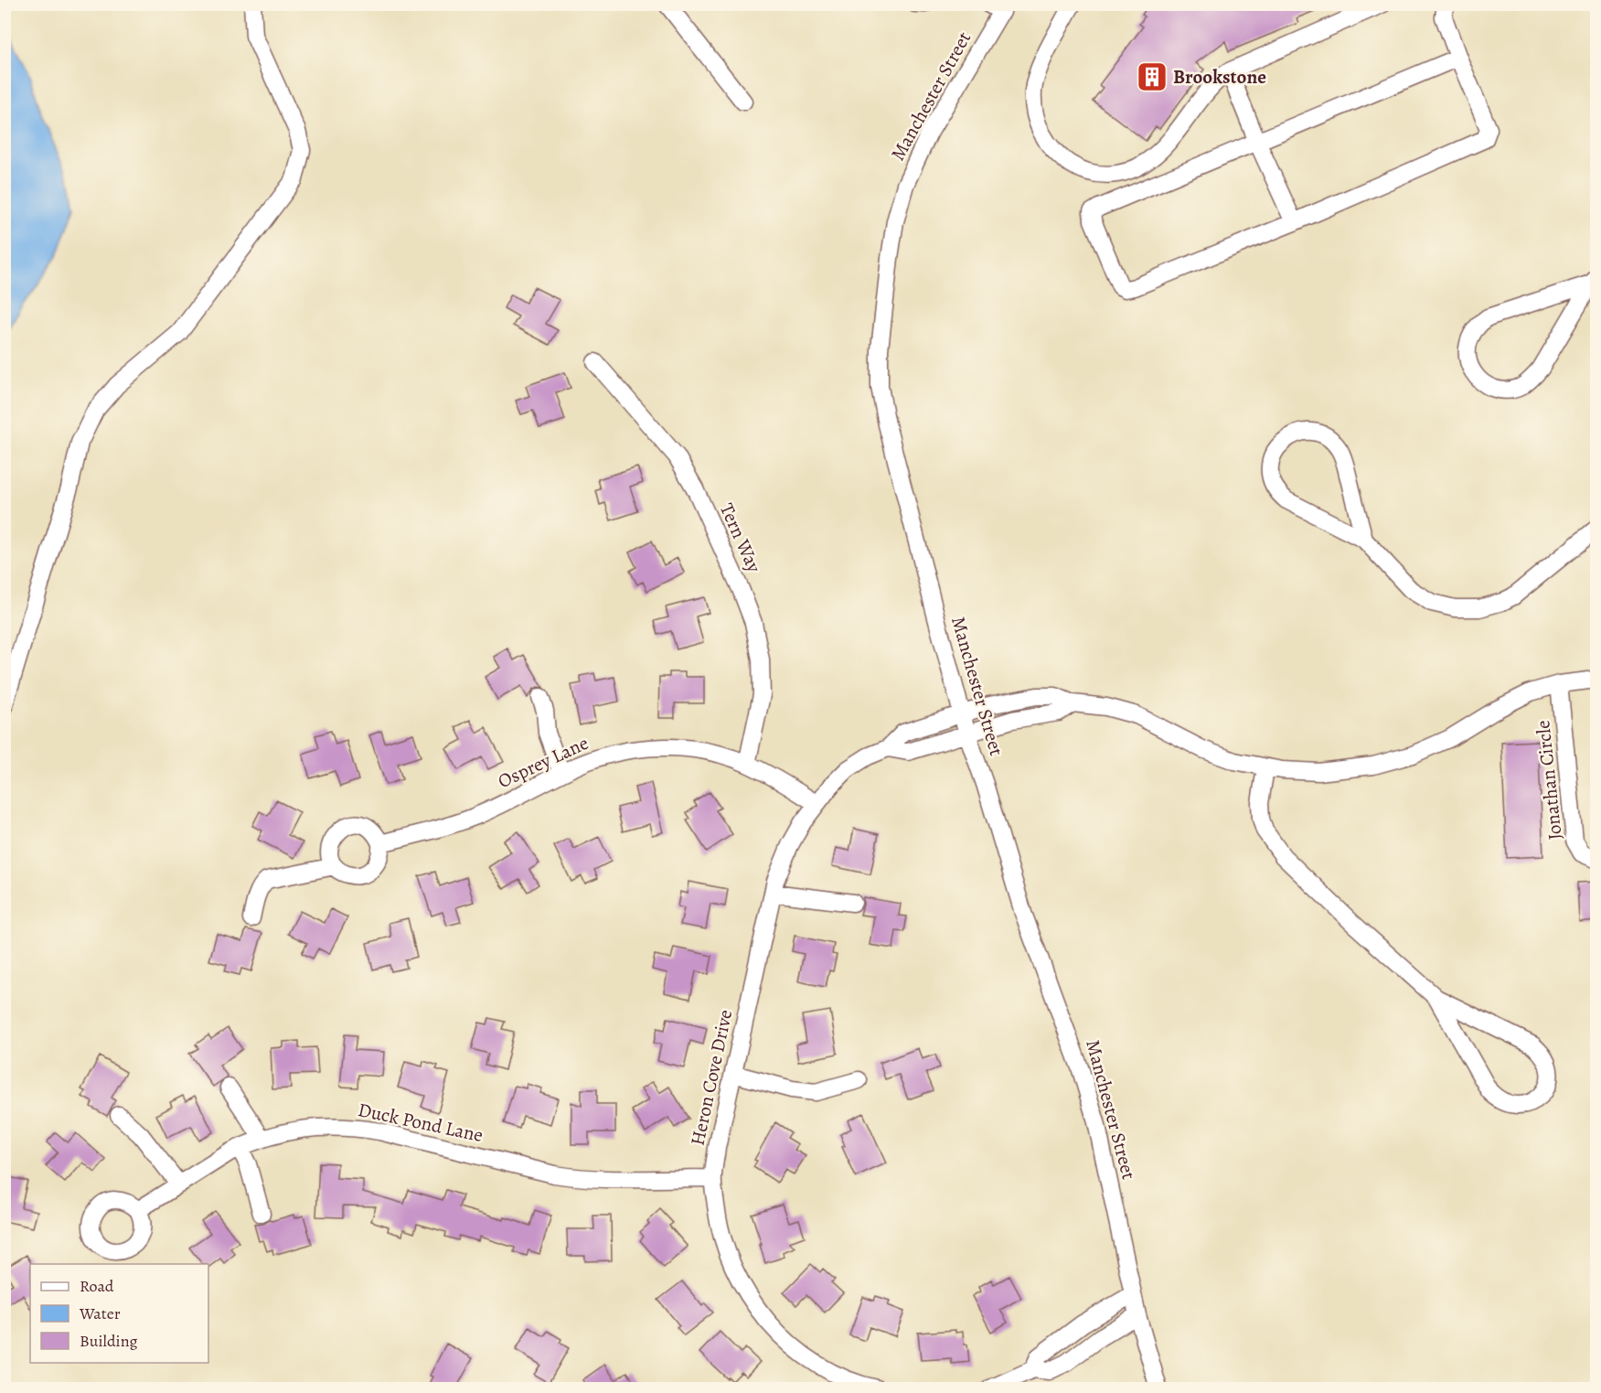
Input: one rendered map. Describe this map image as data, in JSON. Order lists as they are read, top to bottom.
{
  "streets": {
    "street": [
      "Manchester Street",
      "Tern Way",
      "Osprey Lane",
      "Jonathan Circle",
      "Heron Cove Drive",
      "Duck Pond Lane"
    ]
  },
  "crossings": [
    ["Manchester Street", "Heron Cove Drive"],
    ["Tern Way", "Osprey Lane"],
    ["Osprey Lane", "Heron Cove Drive"],
    ["Jonathan Circle", "Heron Cove Drive"],
    ["Heron Cove Drive", "Duck Pond Lane"]
  ],
  "places": {
    "building": ["Brookstone"]
  },
  "legend": ["Road", "Water", "Building"]
}
